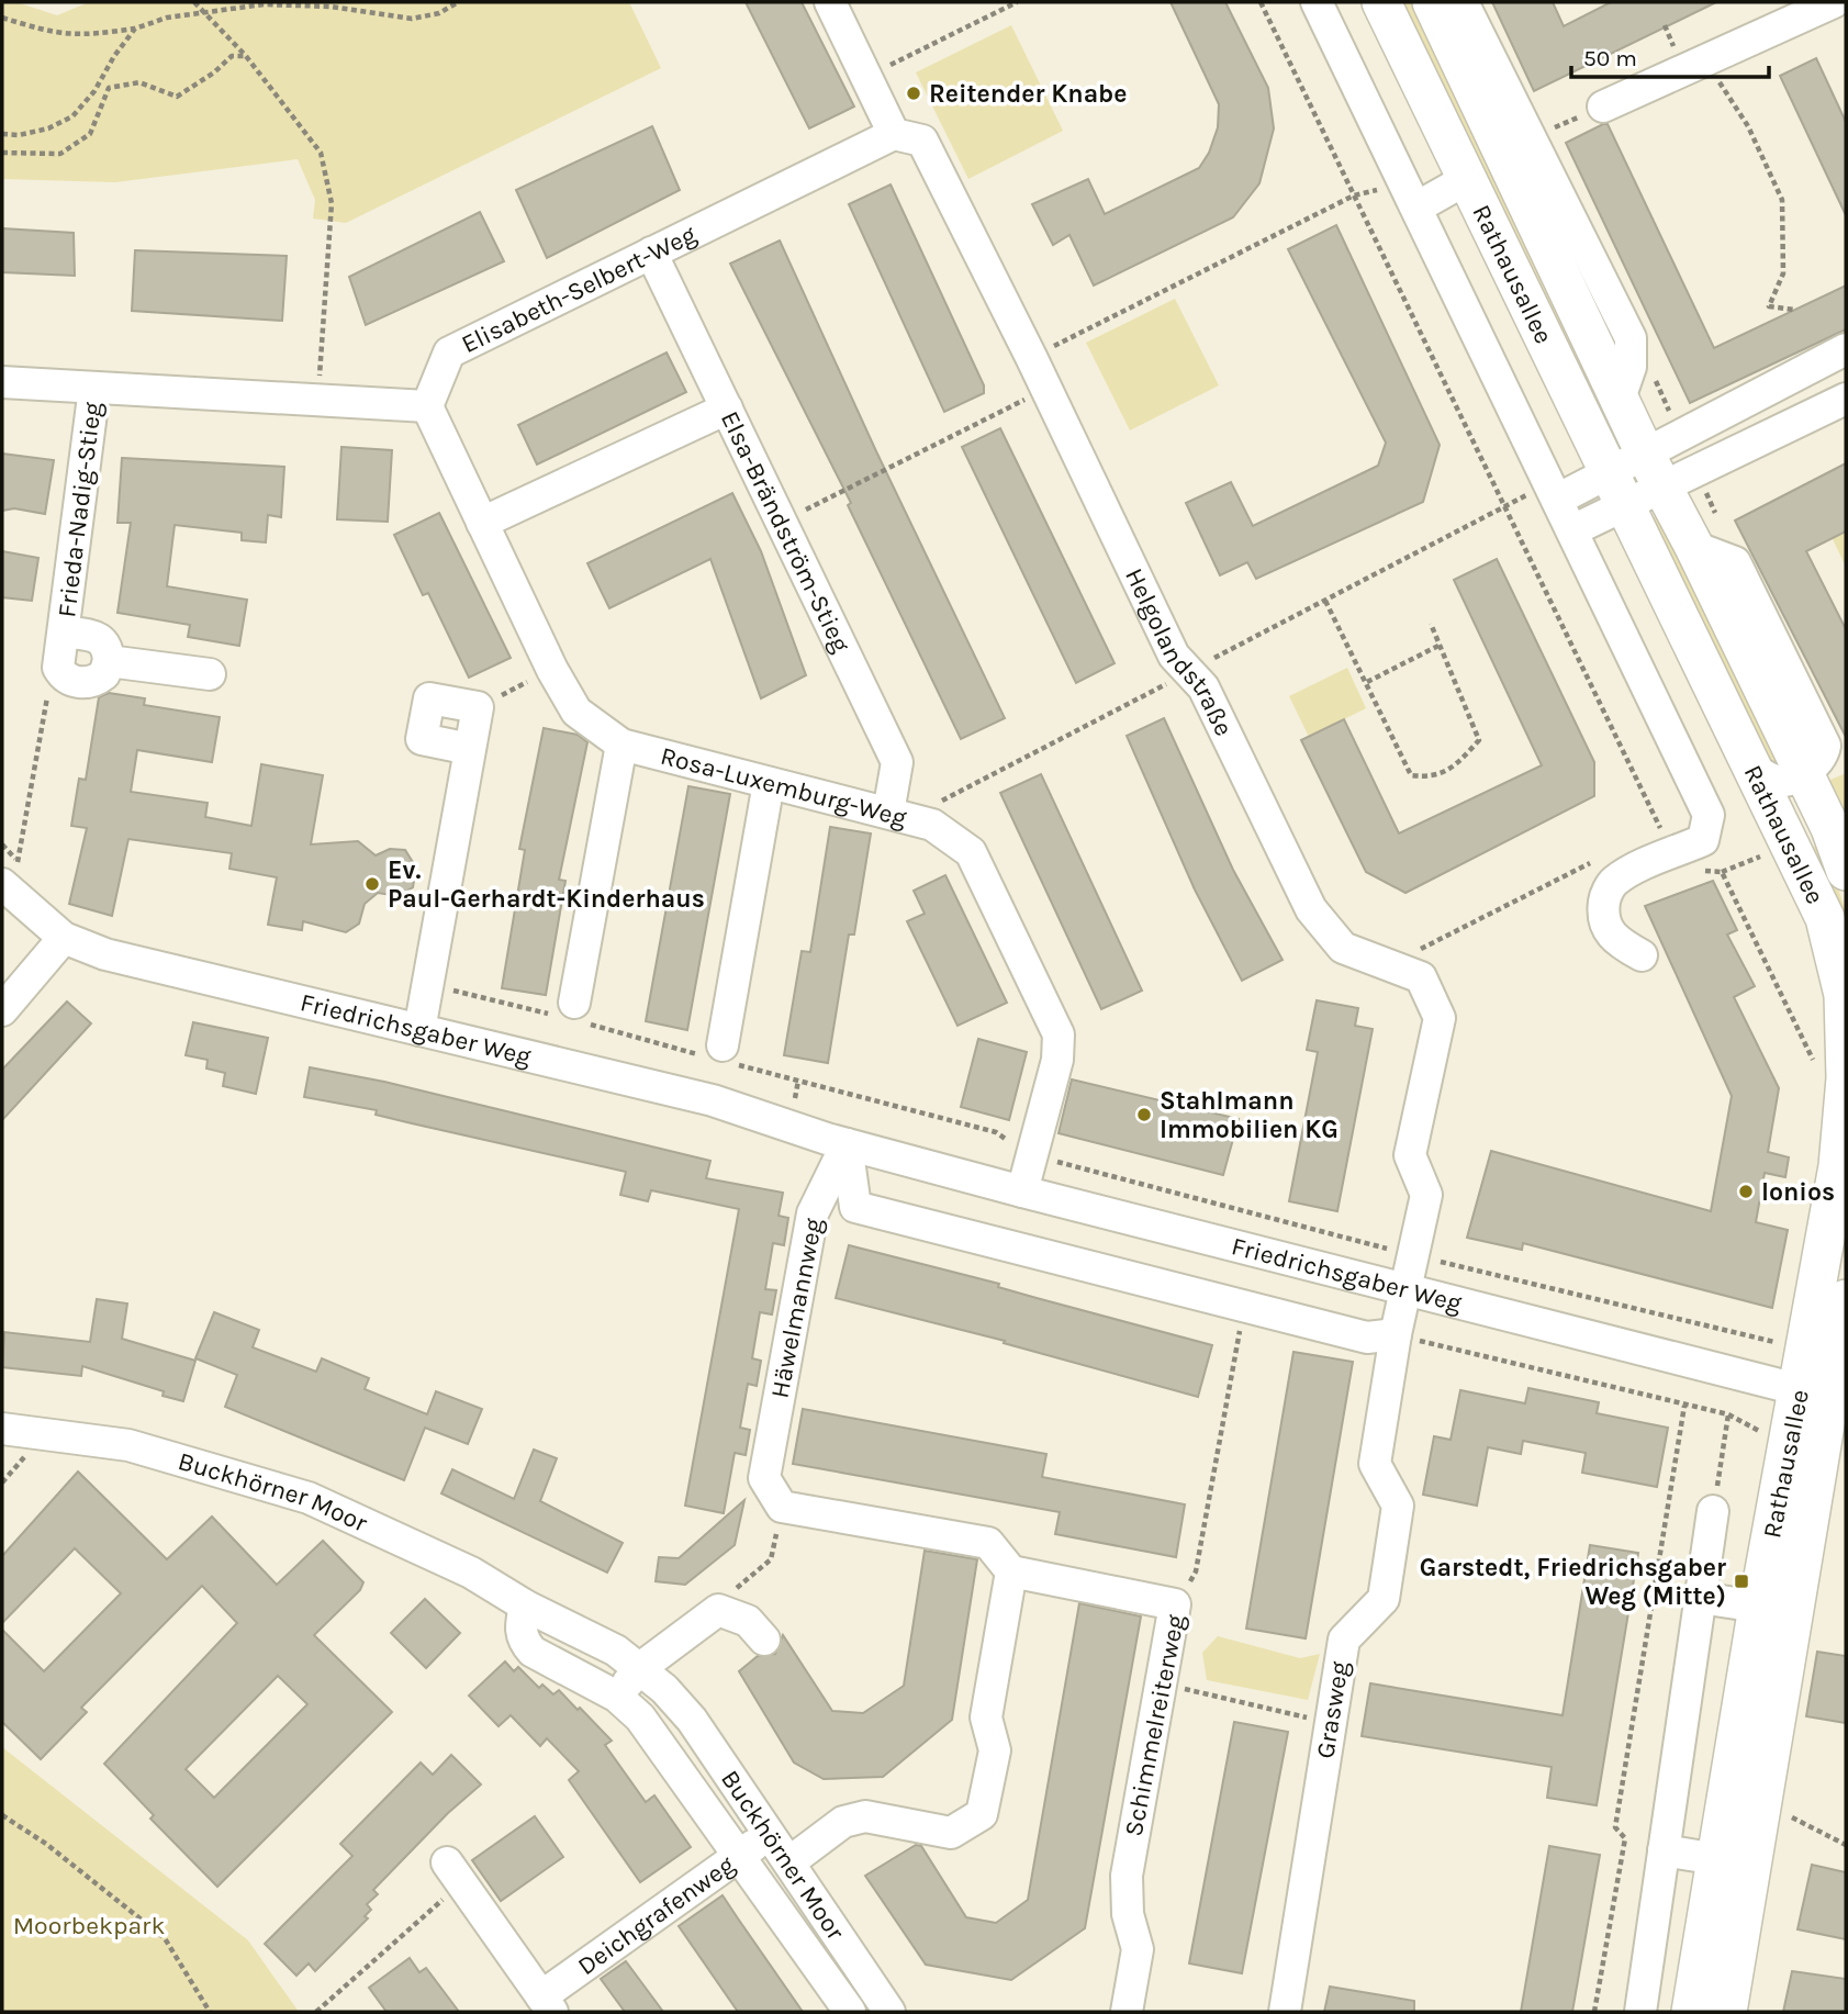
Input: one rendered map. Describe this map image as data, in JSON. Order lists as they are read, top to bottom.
{
  "streets": {
    "main road": ["Rathausallee"],
    "street": [
      "Elisabeth-Selbert-Weg",
      "Frieda-Nadig-Stieg",
      "Elsa-Brändström-Stieg",
      "Helgolandstraße",
      "Rosa-Luxemburg-Weg",
      "Friedrichsgaber Weg",
      "Häwelmannweg",
      "Buckhörner Moor",
      "Grasweg",
      "Schimmelreiterweg",
      "Deichgrafenweg"
    ]
  },
  "crossings": [
    ["Rathausallee", "Friedrichsgaber Weg"],
    ["Elisabeth-Selbert-Weg", "Elsa-Brändström-Stieg"],
    ["Elisabeth-Selbert-Weg", "Helgolandstraße"],
    ["Elisabeth-Selbert-Weg", "Rosa-Luxemburg-Weg"],
    ["Elsa-Brändström-Stieg", "Rosa-Luxemburg-Weg"],
    ["Helgolandstraße", "Friedrichsgaber Weg"],
    ["Helgolandstraße", "Grasweg"],
    ["Rosa-Luxemburg-Weg", "Friedrichsgaber Weg"],
    ["Friedrichsgaber Weg", "Häwelmannweg"],
    ["Friedrichsgaber Weg", "Grasweg"],
    ["Friedrichsgaber Weg", "Schimmelreiterweg"],
    ["Buckhörner Moor", "Deichgrafenweg"]
  ],
  "parks": ["Moorbekpark"],
  "places": {
    "other": [
      "Reitender Knabe",
      "Ev. Paul-Gerhardt-Kinderhaus",
      "Stahlmann Immobilien KG",
      "Ionios"
    ],
    "transit": ["Garstedt, Friedrichsgaber Weg (Mitte)"]
  },
  "scale_bar": "50 m"
}
